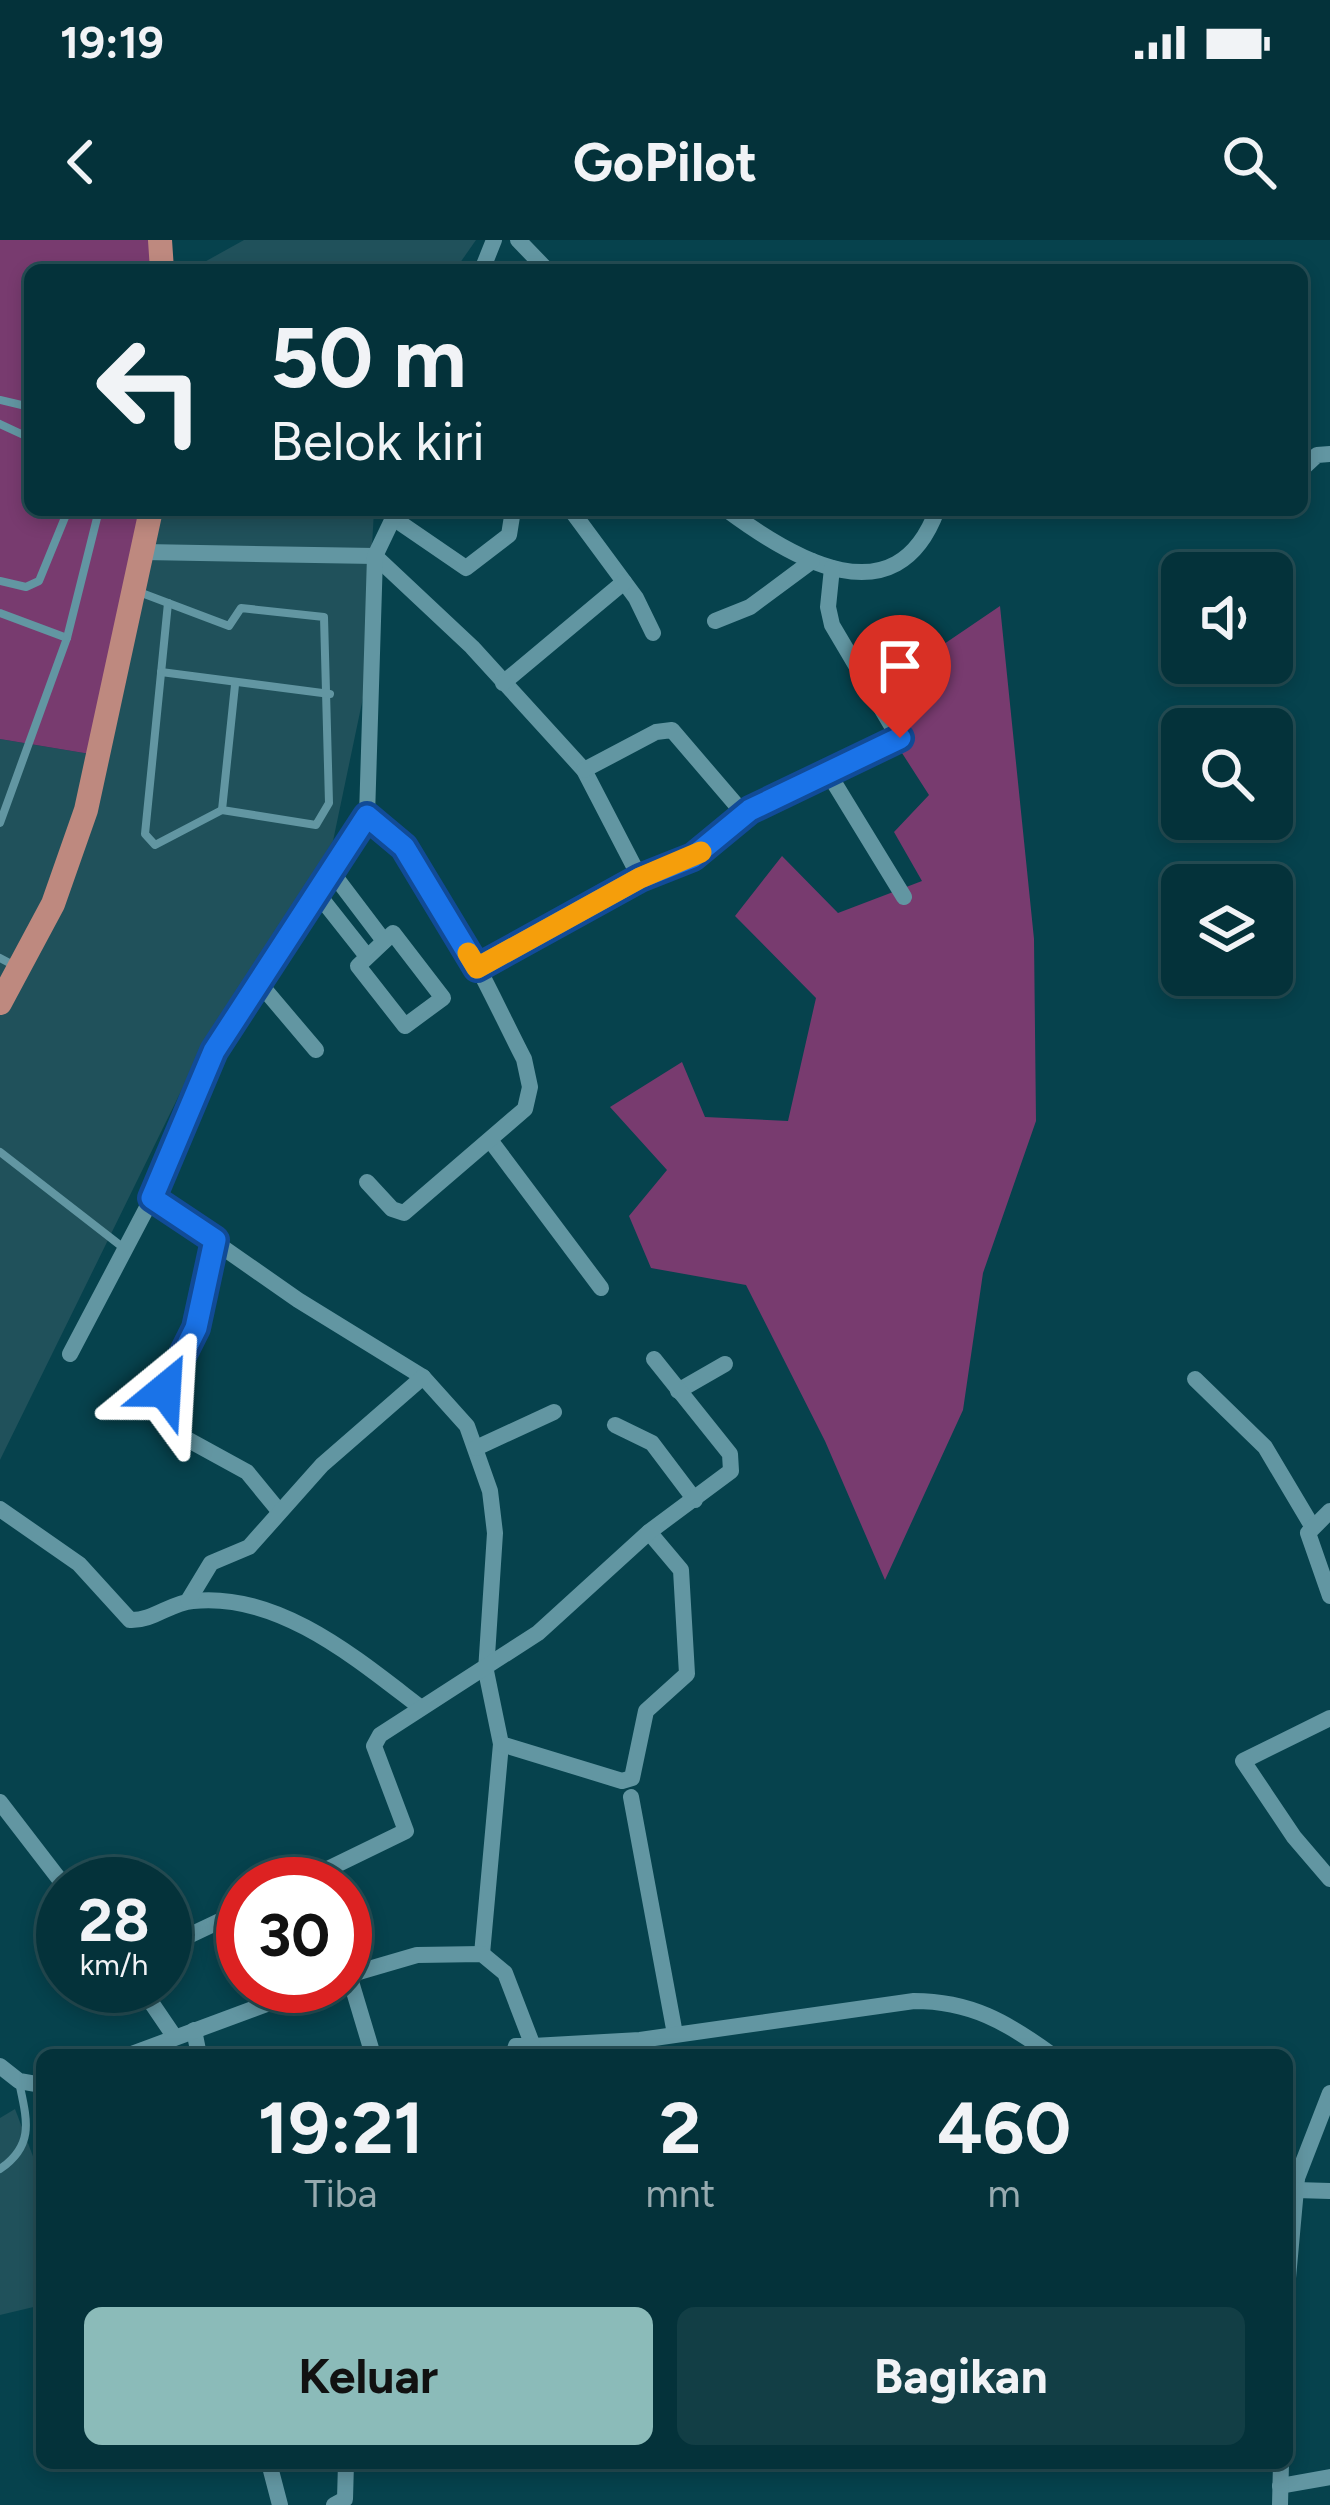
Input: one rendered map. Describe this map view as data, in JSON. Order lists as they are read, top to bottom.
{
  "page": {
    "status": "19:19",
    "header": "GoPilot",
    "turn": ["50 m", "Belok kiri"],
    "speed": "28 km/h",
    "limit": "30",
    "eta": [
      "19:21",
      "Tiba",
      "2",
      "mnt",
      "460",
      "m"
    ],
    "buttons": ["Keluar", "Bagikan"]
  }
}
